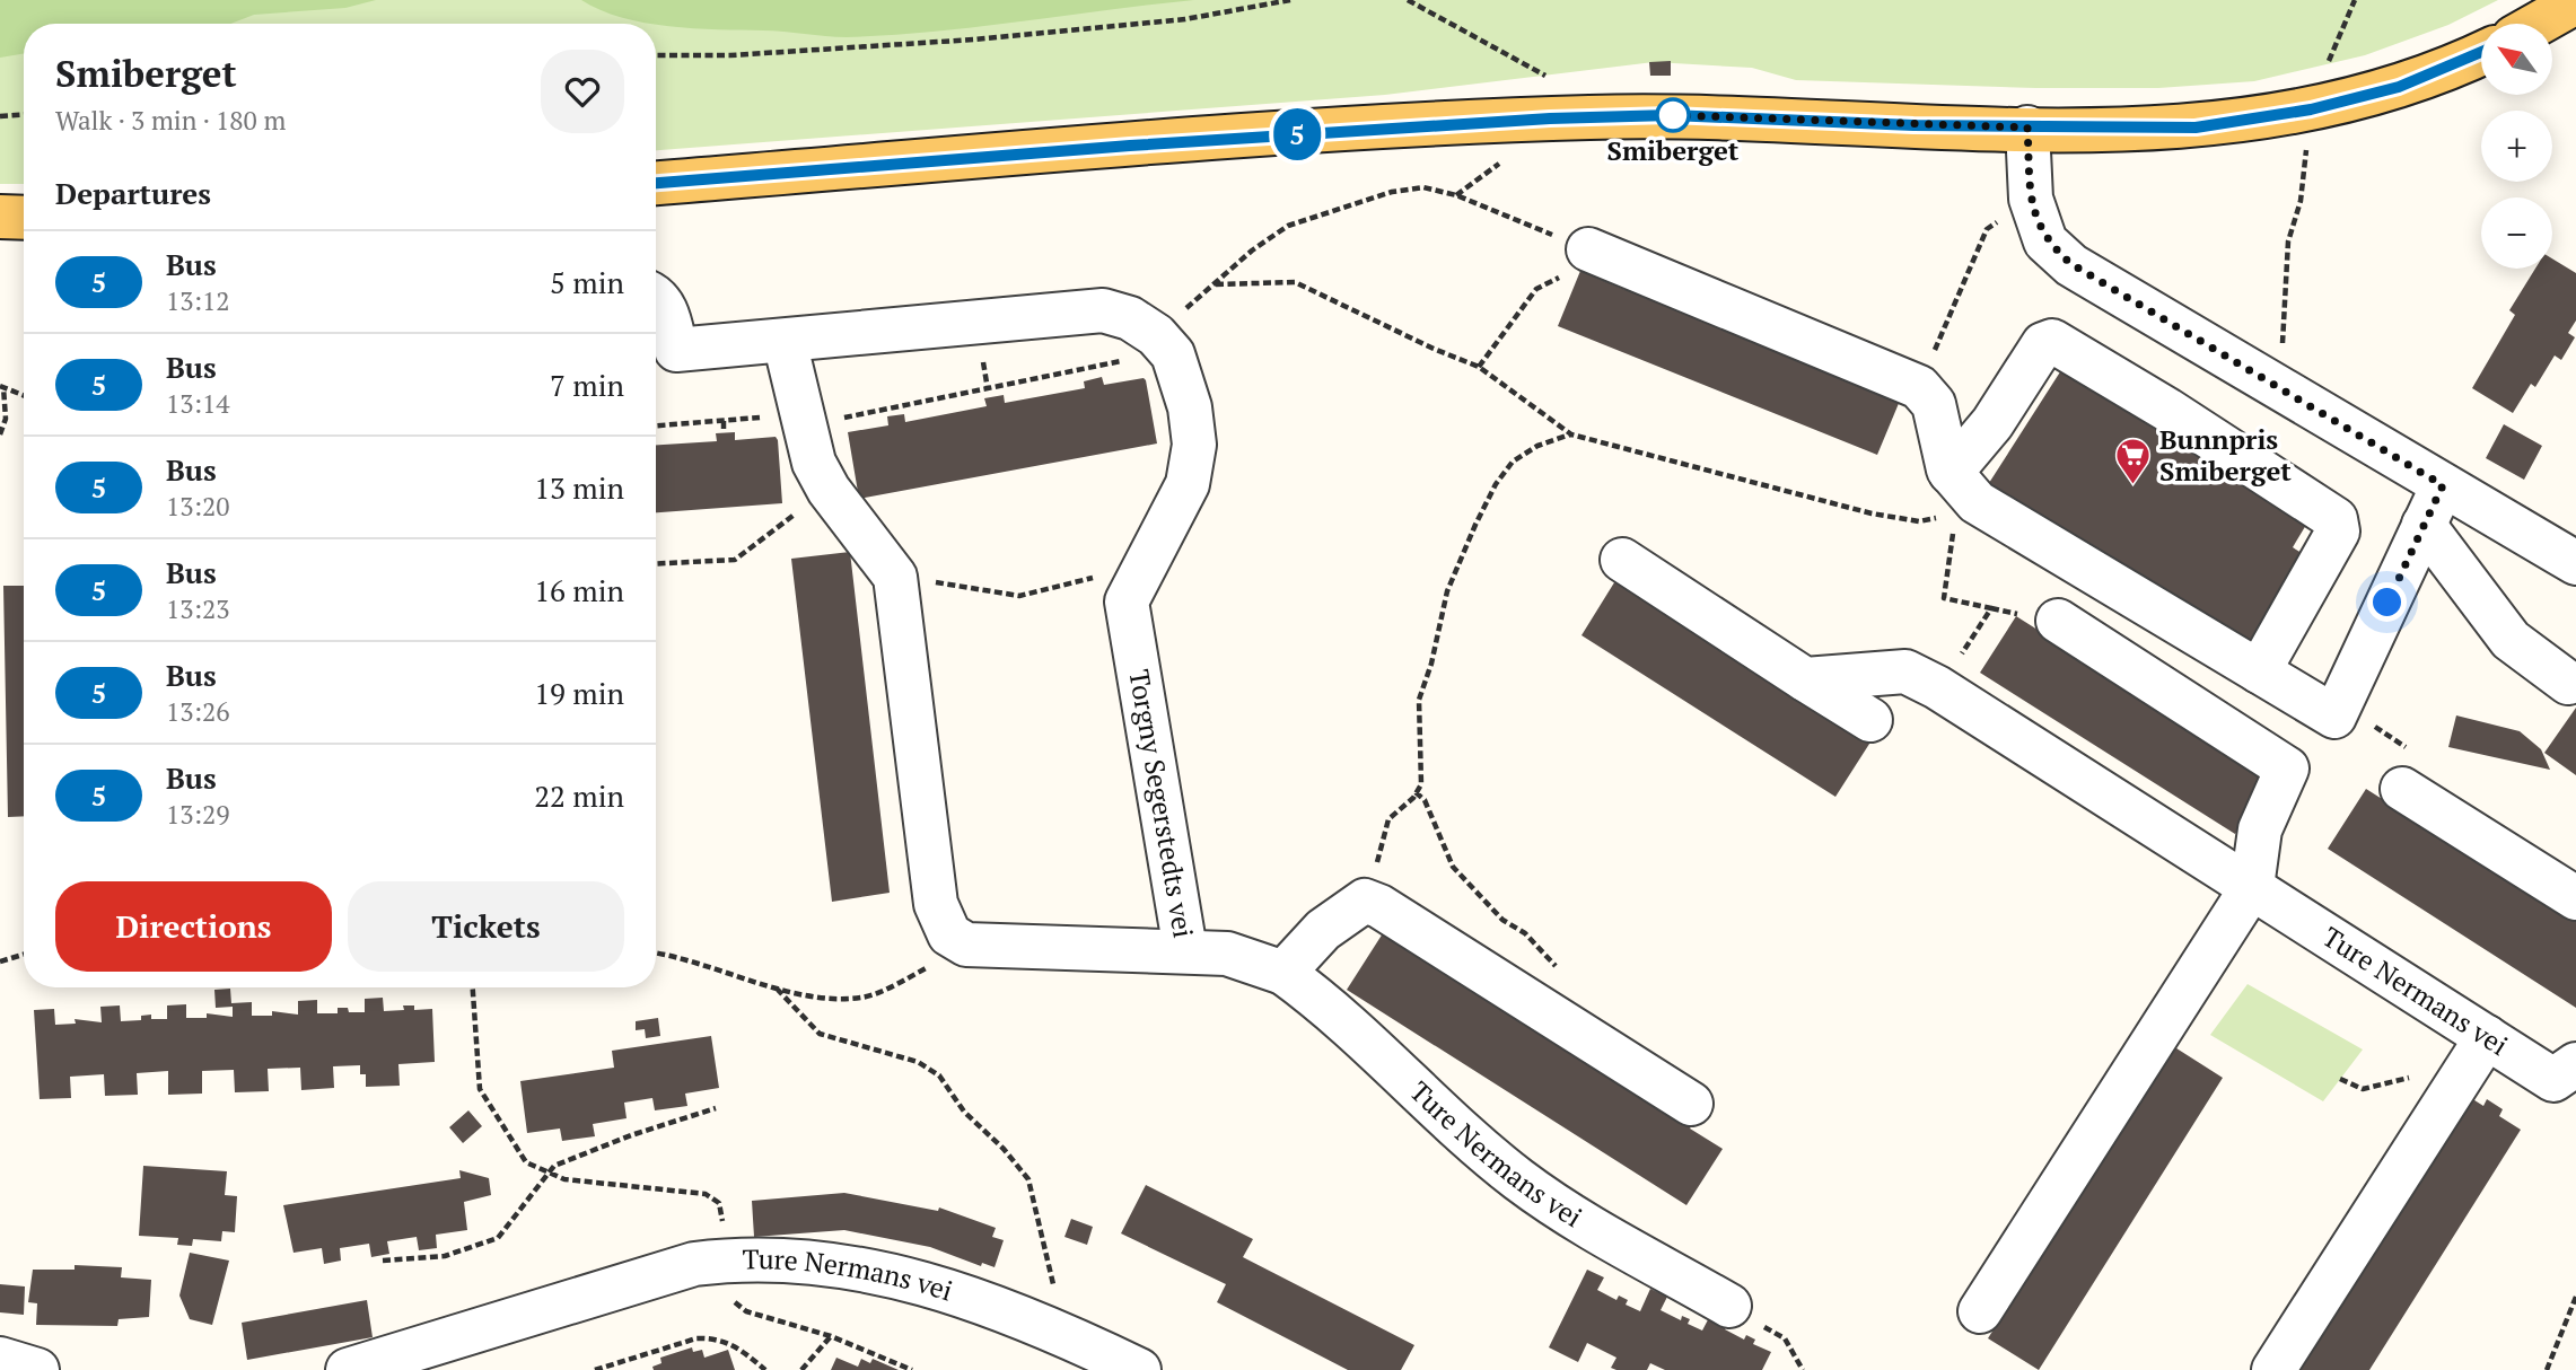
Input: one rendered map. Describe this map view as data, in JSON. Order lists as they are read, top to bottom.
{
  "streets": {
    "street": ["Torgny Segerstedts vei", "Ture Nermans vei"]
  },
  "places": {
    "other": ["Smiberget"],
    "supermarket": ["Bunnpris Smiberget"]
  },
  "lines": ["bus line 5"],
  "north": "top left",
  "page": {
    "on_map": "5",
    "map_buttons": ["+", "−"],
    "heading": [
      ["Smiberget", "Walk · 3 min · 180 m"],
      "Departures"
    ],
    "list": [
      {
        "mark": "5",
        "name": "Bus",
        "note": "13:12",
        "value": "5 min"
      },
      {
        "mark": "5",
        "name": "Bus",
        "note": "13:14",
        "value": "7 min"
      },
      {
        "mark": "5",
        "name": "Bus",
        "note": "13:20",
        "value": "13 min"
      },
      {
        "mark": "5",
        "name": "Bus",
        "note": "13:23",
        "value": "16 min"
      },
      {
        "mark": "5",
        "name": "Bus",
        "note": "13:26",
        "value": "19 min"
      },
      {
        "mark": "5",
        "name": "Bus",
        "note": "13:29",
        "value": "22 min"
      }
    ],
    "buttons": ["Directions", "Tickets"]
  }
}
